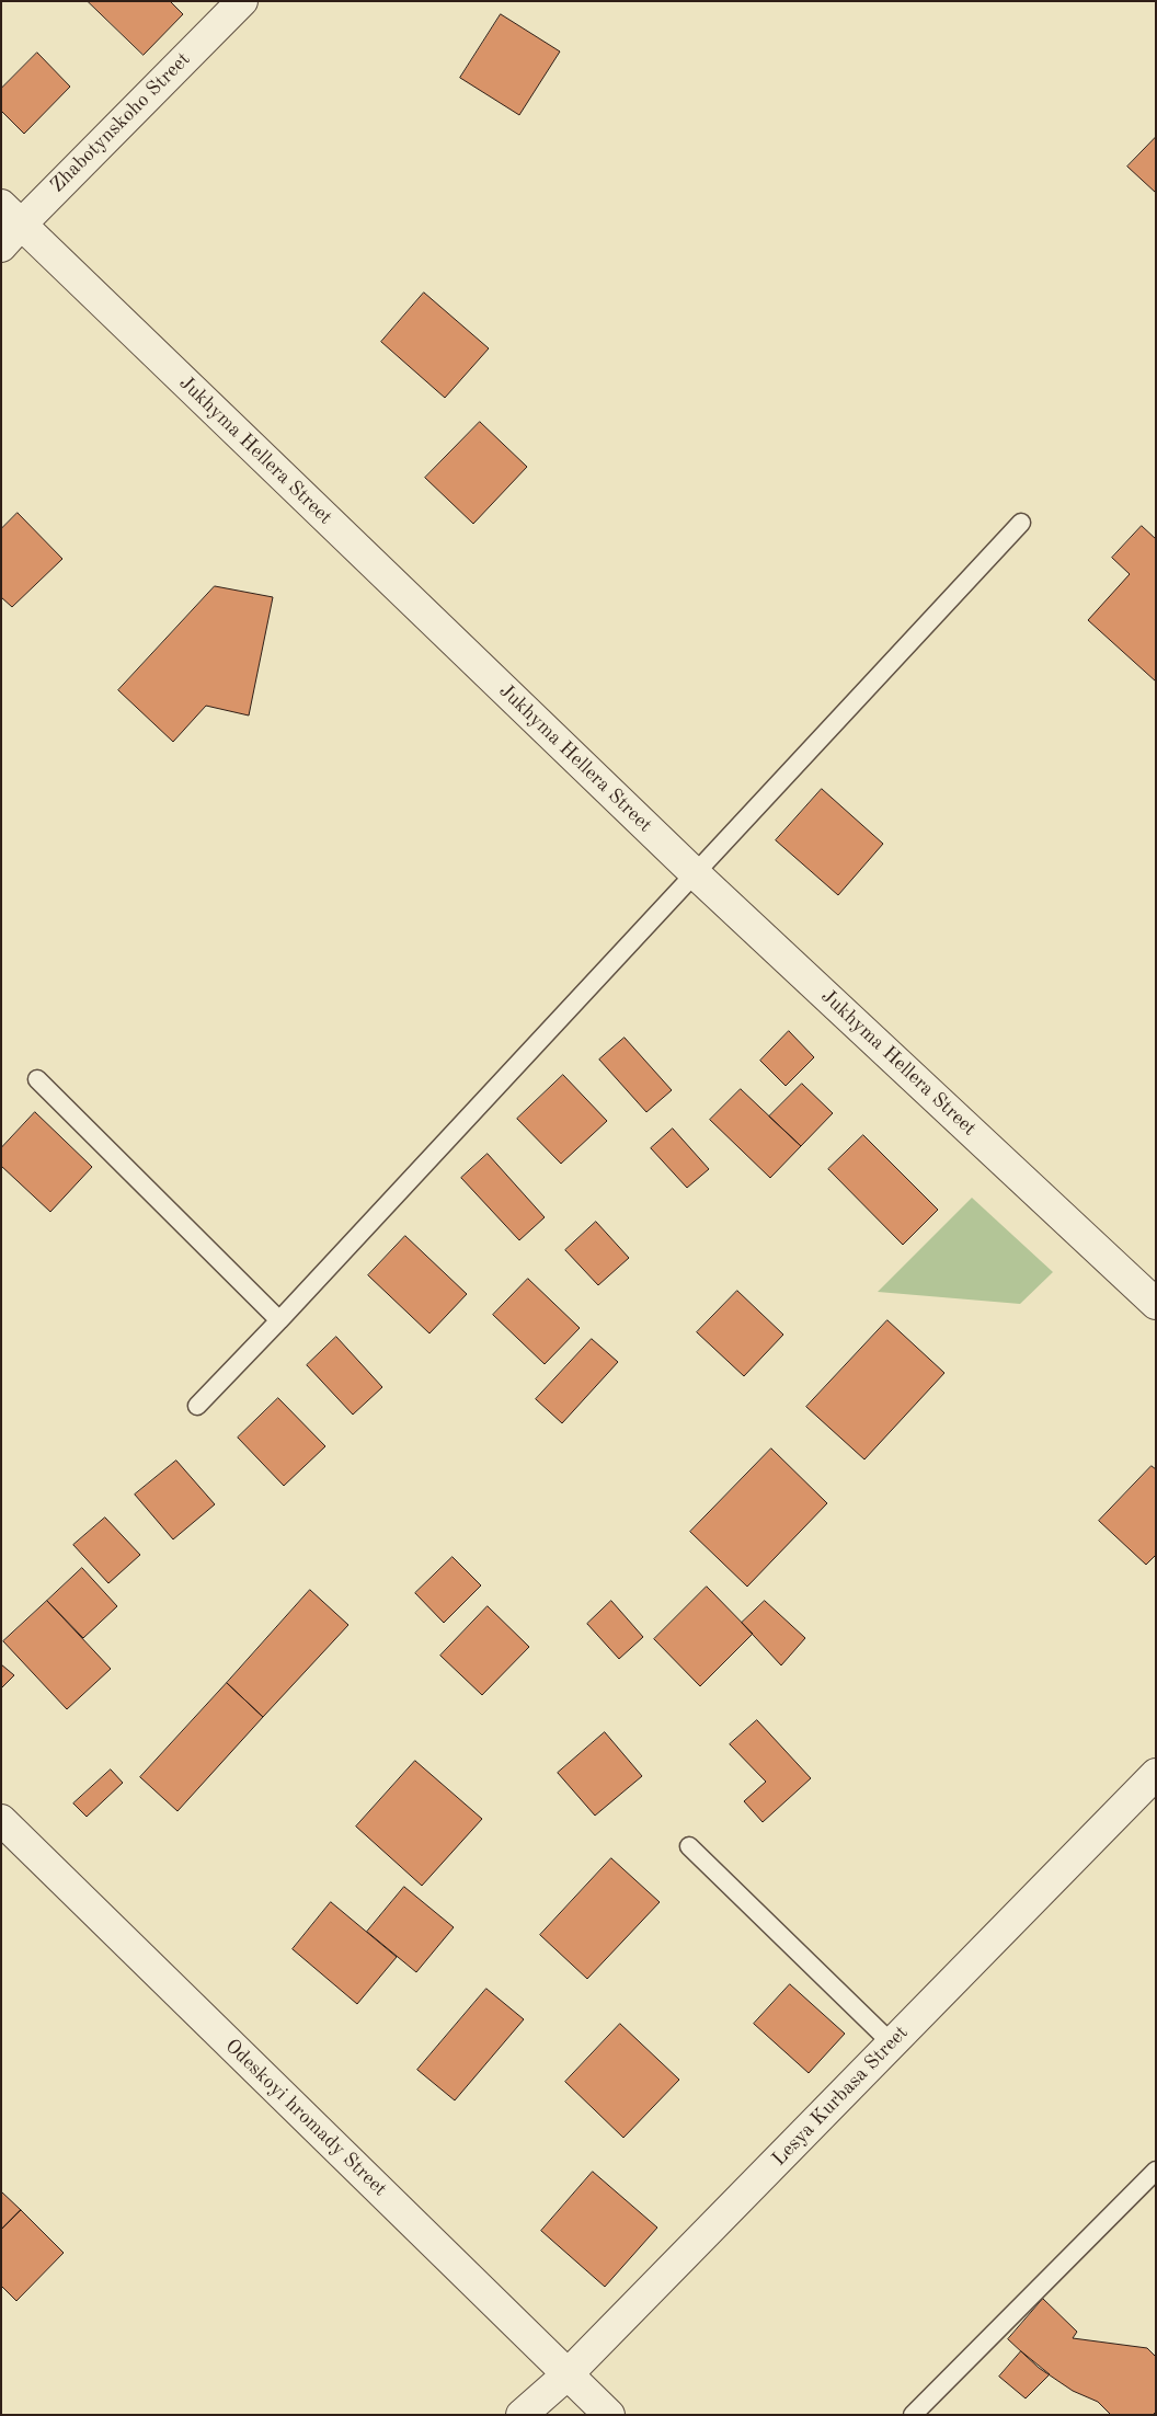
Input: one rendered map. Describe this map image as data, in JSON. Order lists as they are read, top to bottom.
{
  "streets": {
    "street": [
      "Zhabotynskoho Street",
      "Jukhyma Hellera Street",
      "Lesya Kurbasa Street",
      "Odeskoyi hromady Street"
    ]
  },
  "crossings": [
    ["Zhabotynskoho Street", "Jukhyma Hellera Street"],
    ["Lesya Kurbasa Street", "Odeskoyi hromady Street"]
  ]
}
